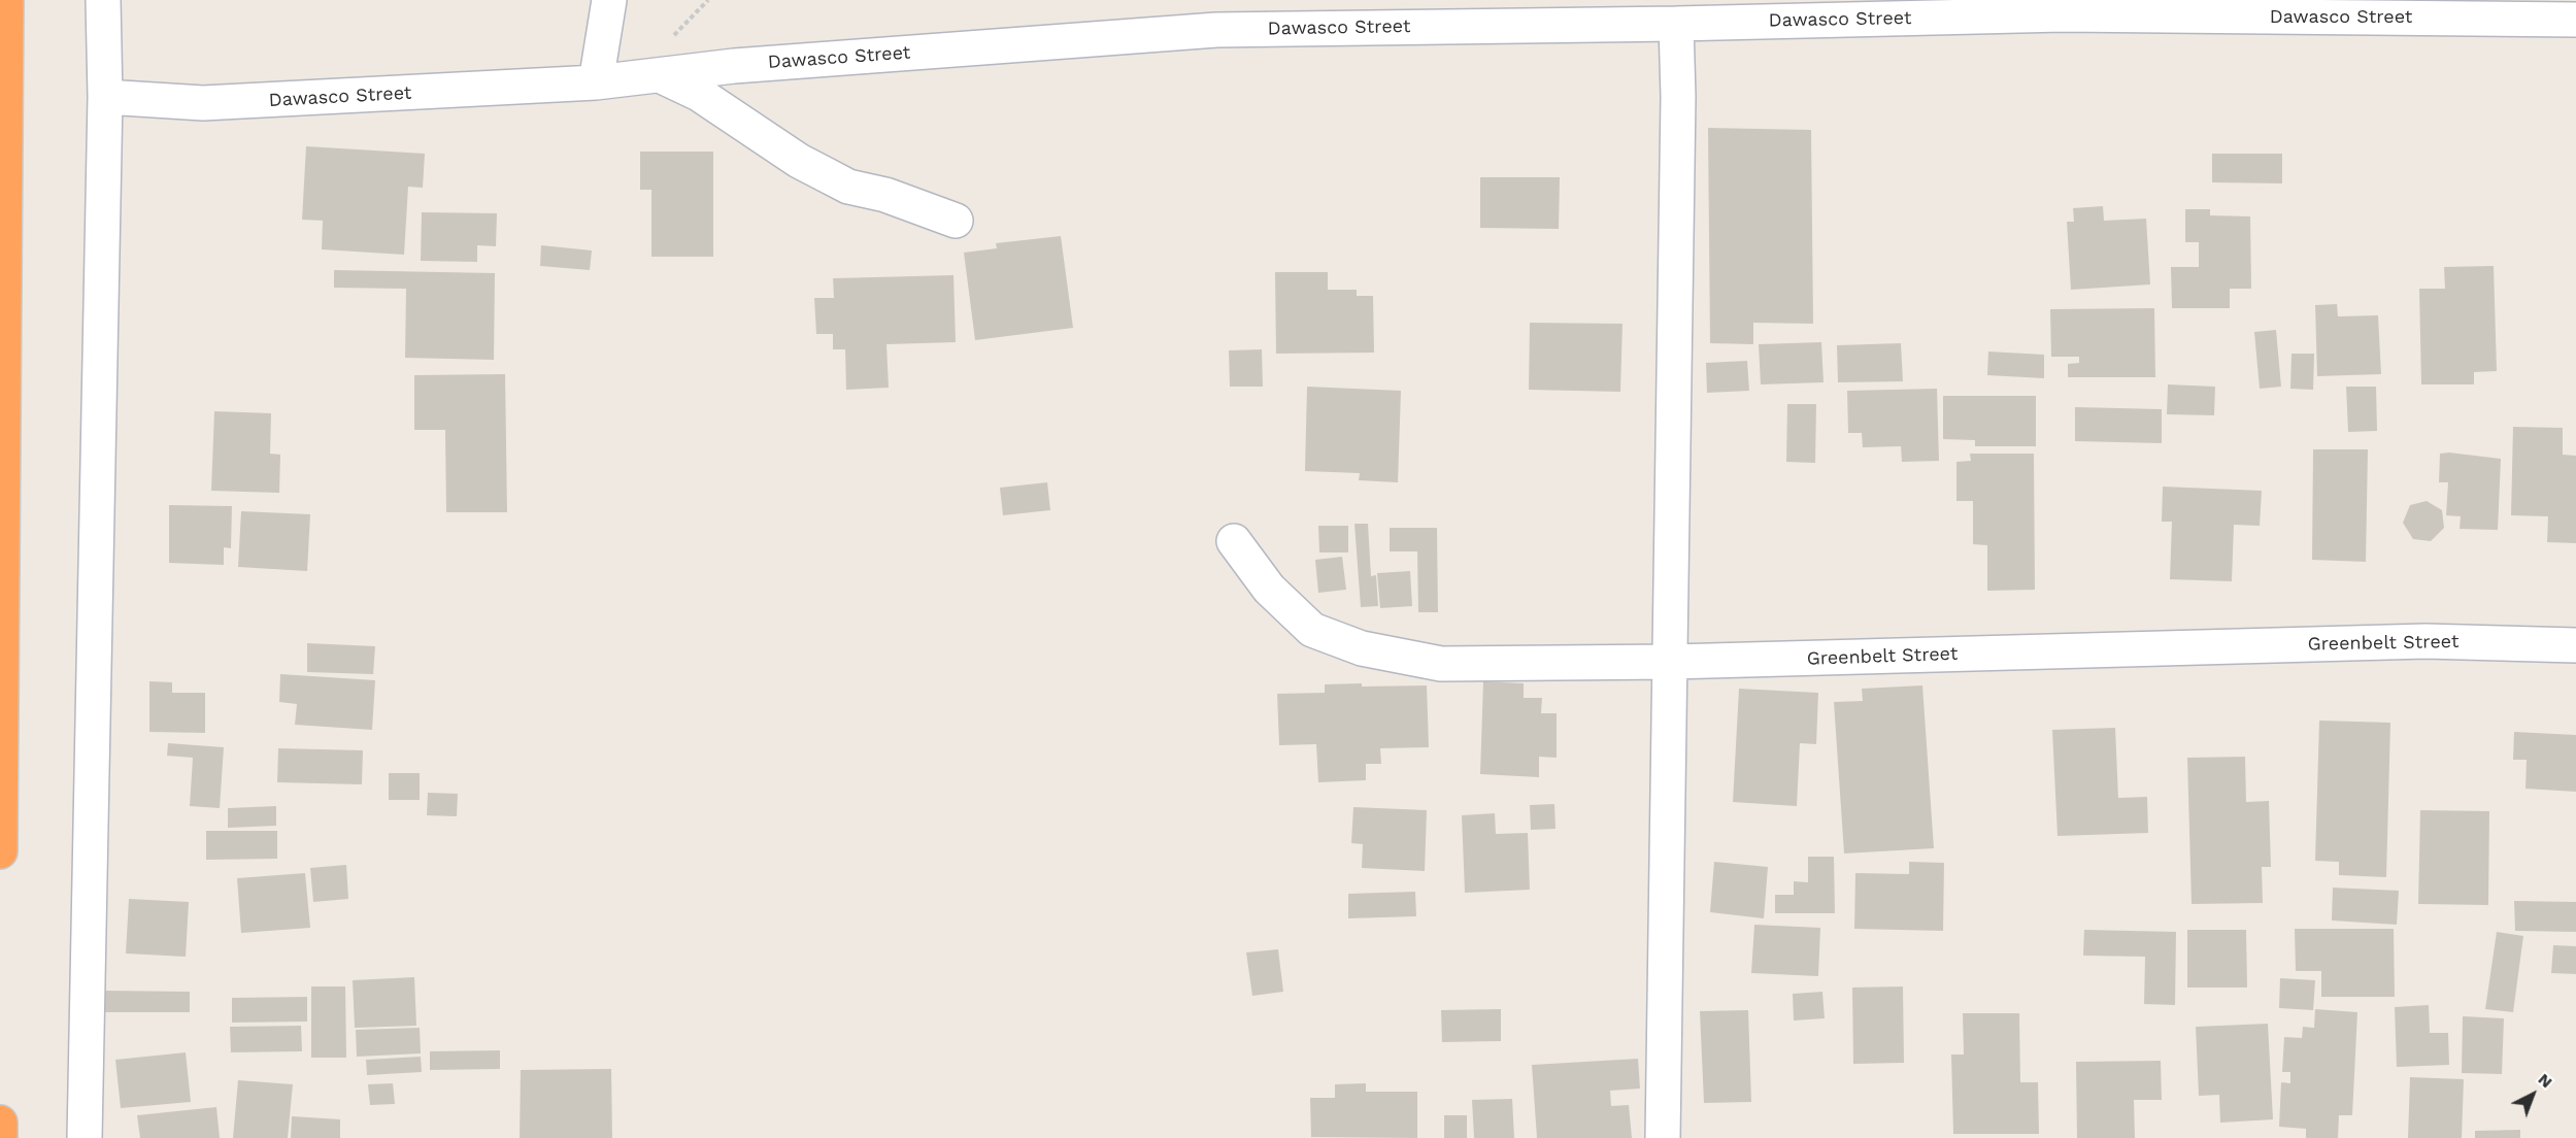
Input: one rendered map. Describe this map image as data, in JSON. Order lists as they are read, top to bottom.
{
  "streets": {
    "street": ["Dawasco Street", "Greenbelt Street"]
  },
  "north": "top right"
}
